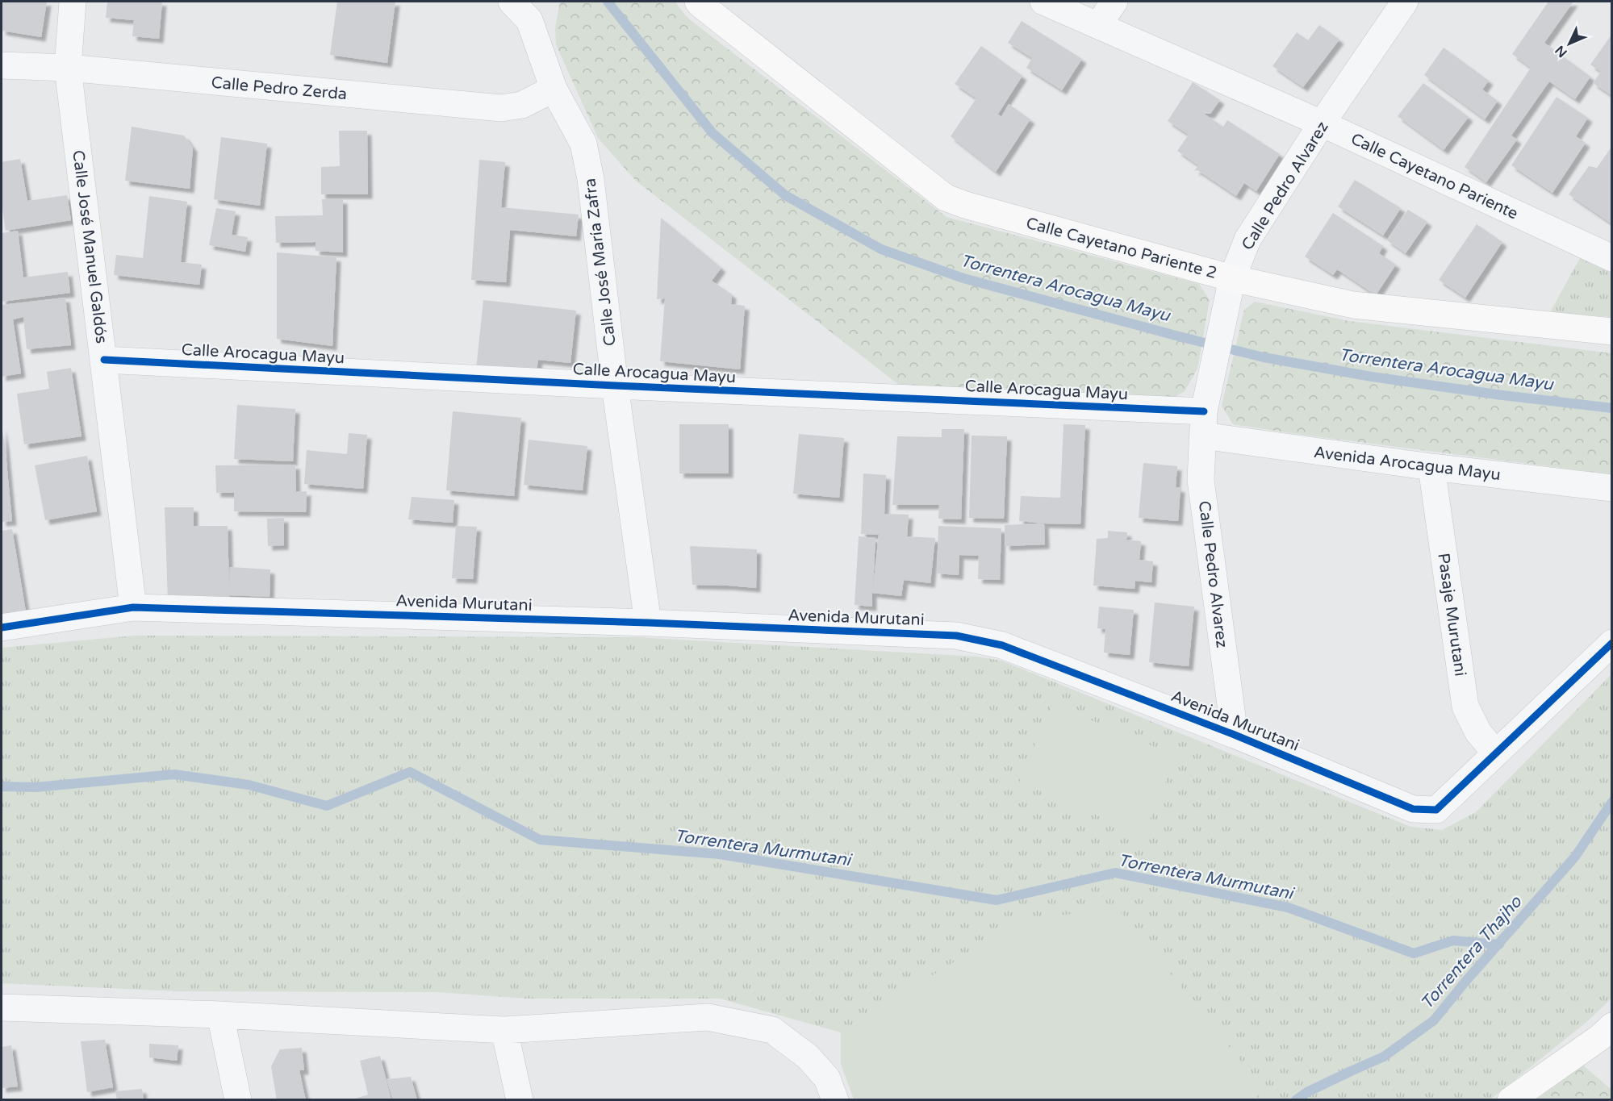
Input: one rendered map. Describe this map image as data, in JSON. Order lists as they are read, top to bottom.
{
  "streets": {
    "street": [
      "Calle Pedro Zerda",
      "Calle Cayetano Pariente",
      "Calle Pedro Alvarez",
      "Calle José Manuel Galdós",
      "Calle Cayetano Pariente 2",
      "Calle José María Zafra",
      "Calle Arocagua Mayu",
      "Avenida Arocagua Mayu",
      "Avenida Murutani",
      "Pasaje Murutani"
    ]
  },
  "crossings": [
    ["Calle Pedro Zerda", "Calle José Manuel Galdós"],
    ["Calle Pedro Zerda", "Calle José María Zafra"],
    ["Calle Cayetano Pariente", "Calle Pedro Alvarez"],
    ["Calle Pedro Alvarez", "Calle Cayetano Pariente 2"],
    ["Calle Pedro Alvarez", "Calle Arocagua Mayu"],
    ["Calle Pedro Alvarez", "Avenida Arocagua Mayu"],
    ["Calle Pedro Alvarez", "Avenida Murutani"],
    ["Calle José Manuel Galdós", "Calle Arocagua Mayu"],
    ["Calle José Manuel Galdós", "Avenida Murutani"],
    ["Calle José María Zafra", "Calle Arocagua Mayu"],
    ["Calle José María Zafra", "Avenida Murutani"],
    ["Calle Arocagua Mayu", "Avenida Arocagua Mayu"],
    ["Avenida Arocagua Mayu", "Pasaje Murutani"],
    ["Avenida Murutani", "Pasaje Murutani"]
  ],
  "water": ["Torrentera Arocagua Mayu", "Torrentera Murmutani", "Torrentera Thajho"],
  "north": "bottom left"
}
